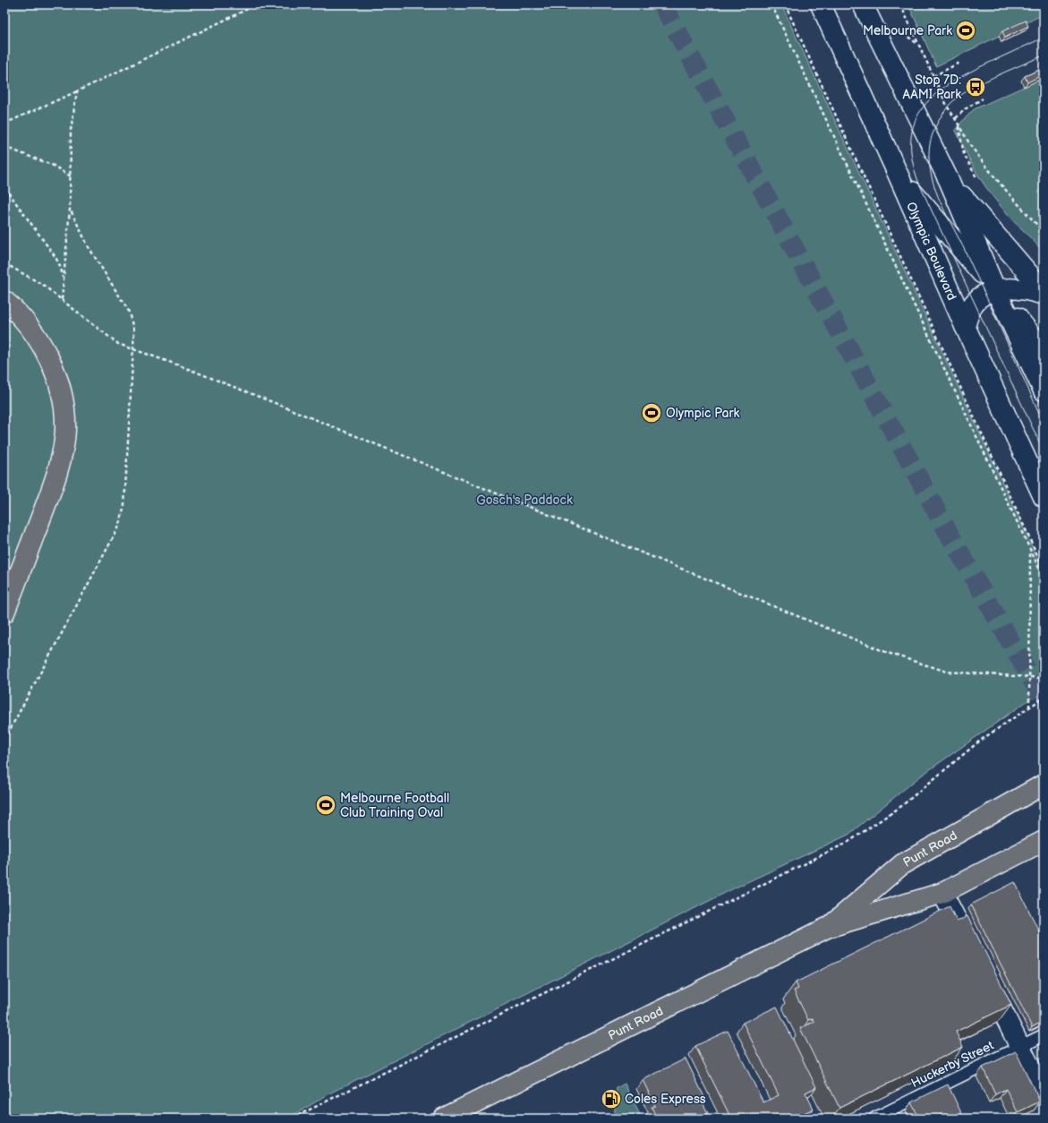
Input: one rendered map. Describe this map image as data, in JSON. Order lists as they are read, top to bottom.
{
  "streets": {
    "highway": ["Punt Road"],
    "main road": ["Olympic Boulevard"],
    "lane": ["Huckerby Street"]
  },
  "parks": ["Gosch's Paddock"],
  "places": {
    "sports": ["Melbourne Park", "Olympic Park", "Melbourne Football Club Training Oval"],
    "bus stop": ["Stop 7D: AAMI Park"],
    "fuel station": ["Coles Express"]
  }
}
